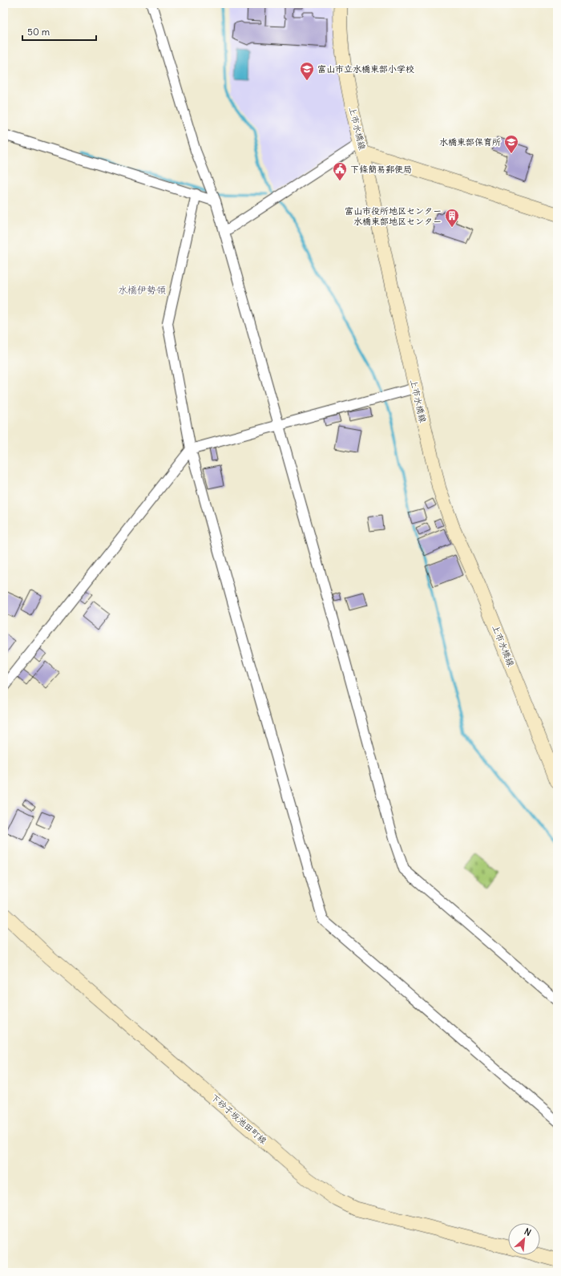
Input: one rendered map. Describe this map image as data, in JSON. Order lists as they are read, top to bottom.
{
  "streets": {
    "main road": ["上市水橋線", "下砂子坂池田町線"]
  },
  "districts": ["水橋伊勢領"],
  "places": {
    "school or university": ["富山市立水橋東部小学校", "水橋東部保育所"],
    "public building": ["下條簡易郵便局"],
    "building": ["富山市役所地区センター 水橋東部地区センター"]
  },
  "scale_bar": "50 m",
  "north": "top right"
}
